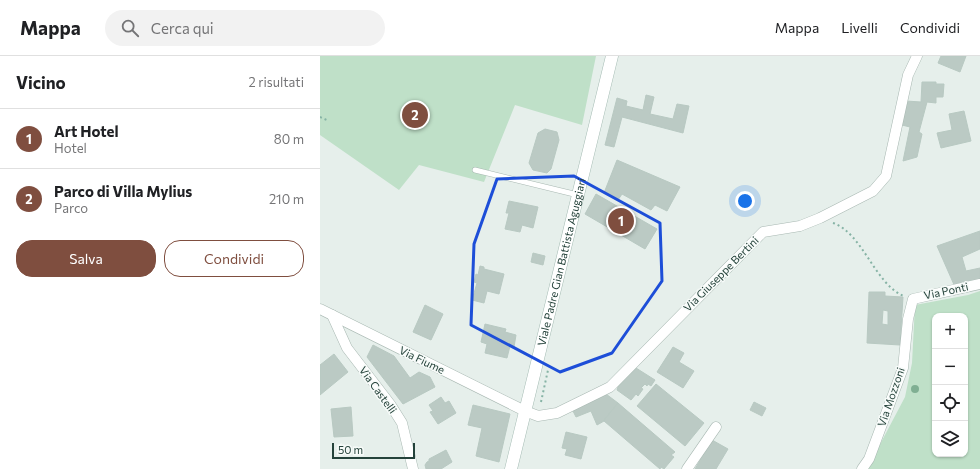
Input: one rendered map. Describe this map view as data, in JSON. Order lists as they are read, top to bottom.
{
  "streets": {
    "main road": ["Viale Padre Gian Battista Aguggiari"],
    "street": [
      "Via Giuseppe Bertini",
      "Via Ponti",
      "Via Fiume",
      "Via Castelli",
      "Via Mozzoni"
    ]
  },
  "crossings": [
    ["Viale Padre Gian Battista Aguggiari", "Via Giuseppe Bertini"],
    ["Viale Padre Gian Battista Aguggiari", "Via Fiume"],
    ["Via Giuseppe Bertini", "Via Fiume"],
    ["Via Ponti", "Via Mozzoni"],
    ["Via Fiume", "Via Castelli"]
  ],
  "scale_bar": "50 m",
  "page": {
    "header": "Mappa",
    "search": "Cerca qui",
    "nav": ["Mappa", "Livelli", "Condividi"],
    "heading": ["Vicino", "2 risultati"],
    "pins": ["2", "1"],
    "list": [
      {
        "mark": "1",
        "name": "Art Hotel",
        "note": "Hotel",
        "value": "80 m"
      },
      {
        "mark": "2",
        "name": "Parco di Villa Mylius",
        "note": "Parco",
        "value": "210 m"
      }
    ],
    "buttons": ["Salva", "Condividi"],
    "map_buttons": ["+", "−"],
    "scale": "50 m"
  }
}
